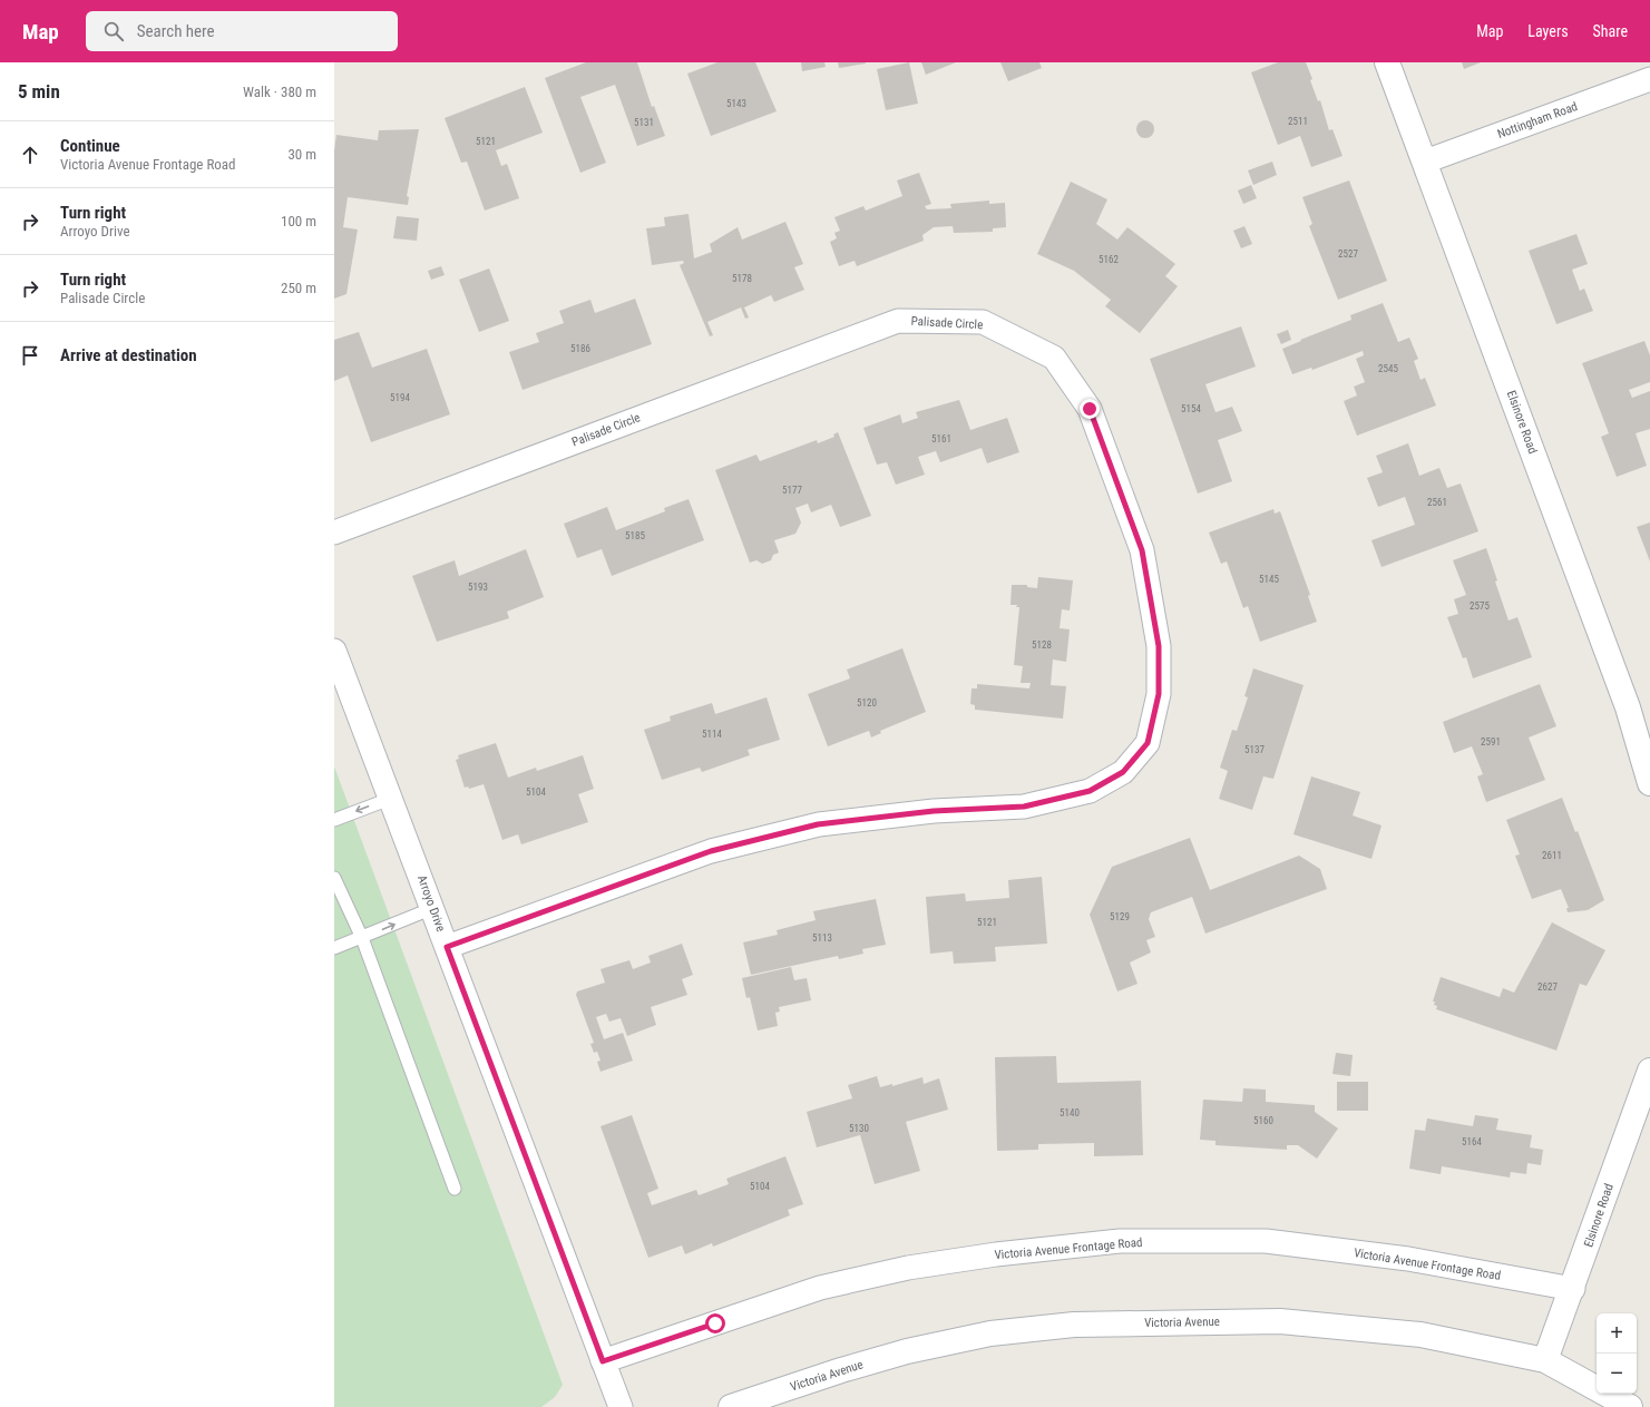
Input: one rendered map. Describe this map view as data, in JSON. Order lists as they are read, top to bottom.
{
  "streets": {
    "street": [
      "Nottingham Road",
      "Palisade Circle",
      "Elsinore Road",
      "Arroyo Drive",
      "Victoria Avenue Frontage Road",
      "Victoria Avenue"
    ]
  },
  "crossings": [
    ["Nottingham Road", "Elsinore Road"],
    ["Palisade Circle", "Arroyo Drive"],
    ["Elsinore Road", "Victoria Avenue Frontage Road"],
    ["Elsinore Road", "Victoria Avenue"],
    ["Arroyo Drive", "Victoria Avenue Frontage Road"]
  ],
  "house_numbers": [
    "5143",
    "2511",
    "5131",
    "5121",
    "2527",
    "5162",
    "5178",
    "5186",
    "2545",
    "5194",
    "5154",
    "5161",
    "5177",
    "2561",
    "5185",
    "5145",
    "5193",
    "2575",
    "5128",
    "5120",
    "5114",
    "2591",
    "5137",
    "5104",
    "2611",
    "5129",
    "5121",
    "5113",
    "2627",
    "5140",
    "5160",
    "5130",
    "5164",
    "5104"
  ],
  "page": {
    "header": "Map",
    "search": "Search here",
    "nav": ["Map", "Layers", "Share"],
    "heading": ["5 min", "Walk · 380 m"],
    "list": [
      ["Continue", "Victoria Avenue Frontage Road", "30 m"],
      ["Turn right", "Arroyo Drive", "100 m"],
      ["Turn right", "Palisade Circle", "250 m"],
      "Arrive at destination"
    ],
    "map_buttons": ["+", "−"]
  }
}
